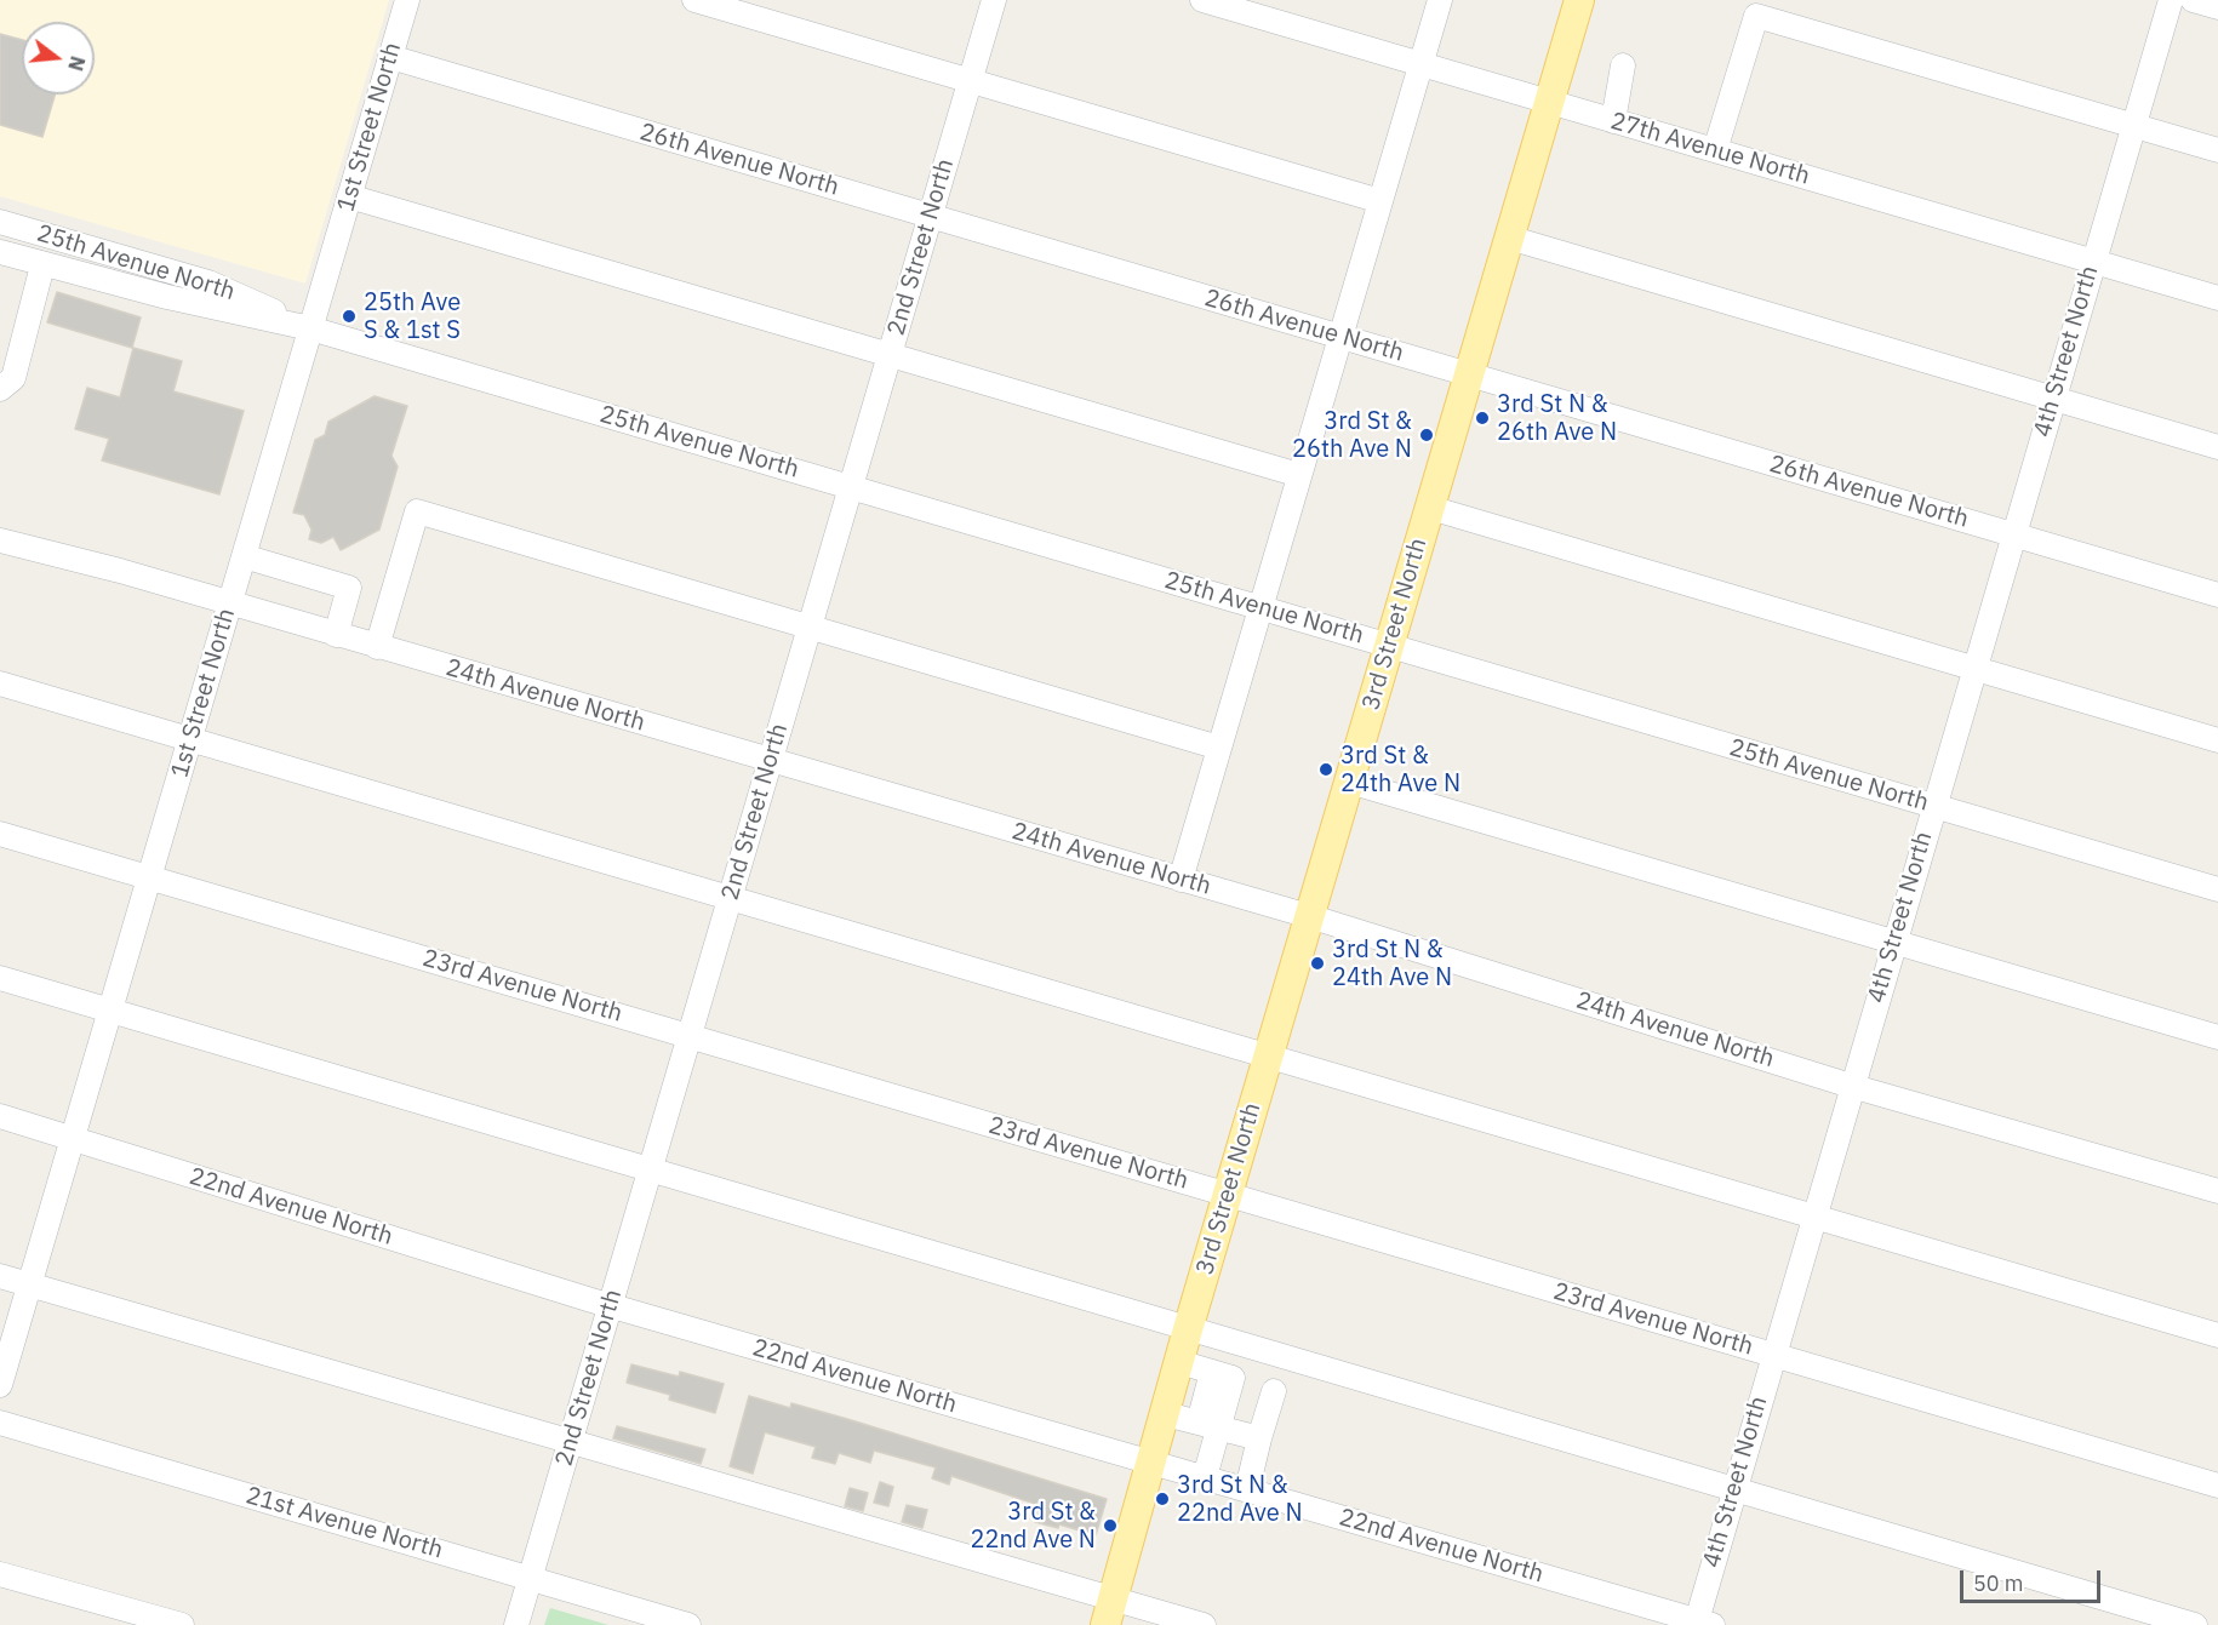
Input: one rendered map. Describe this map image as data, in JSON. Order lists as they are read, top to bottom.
{
  "streets": {
    "main road": ["3rd Street North"],
    "street": [
      "1st Street North",
      "27th Avenue North",
      "26th Avenue North",
      "2nd Street North",
      "25th Avenue North",
      "4th Street North",
      "24th Avenue North",
      "23rd Avenue North",
      "22nd Avenue North",
      "21st Avenue North"
    ]
  },
  "crossings": [
    ["1st Street North", "26th Avenue North"],
    ["1st Street North", "25th Avenue North"],
    ["1st Street North", "24th Avenue North"],
    ["1st Street North", "23rd Avenue North"],
    ["1st Street North", "22nd Avenue North"],
    ["27th Avenue North", "4th Street North"],
    ["27th Avenue North", "3rd Street North"],
    ["26th Avenue North", "2nd Street North"],
    ["26th Avenue North", "4th Street North"],
    ["26th Avenue North", "3rd Street North"],
    ["2nd Street North", "25th Avenue North"],
    ["2nd Street North", "24th Avenue North"],
    ["2nd Street North", "23rd Avenue North"],
    ["2nd Street North", "22nd Avenue North"],
    ["2nd Street North", "21st Avenue North"],
    ["25th Avenue North", "4th Street North"],
    ["25th Avenue North", "3rd Street North"],
    ["4th Street North", "24th Avenue North"],
    ["4th Street North", "23rd Avenue North"],
    ["4th Street North", "22nd Avenue North"],
    ["3rd Street North", "24th Avenue North"],
    ["3rd Street North", "23rd Avenue North"],
    ["3rd Street North", "22nd Avenue North"]
  ],
  "places": [
    "25th Ave S & 1st S",
    "3rd St N & 26th Ave N",
    "3rd St & 26th Ave N",
    "3rd St & 24th Ave N",
    "3rd St N & 24th Ave N",
    "3rd St N & 22nd Ave N",
    "3rd St & 22nd Ave N"
  ],
  "scale_bar": "50 m",
  "north": "right"
}
